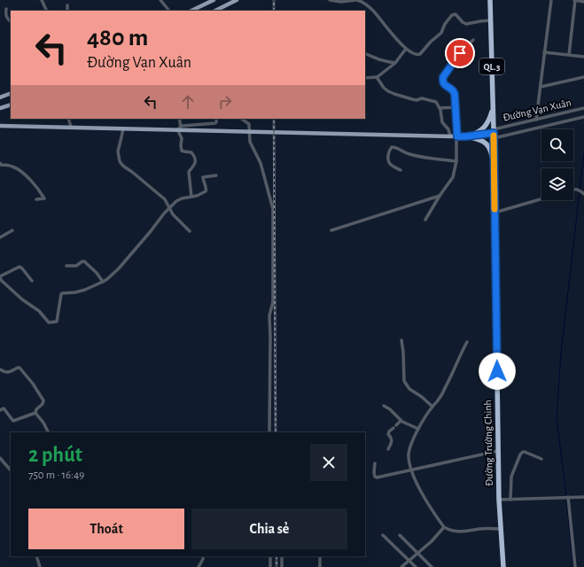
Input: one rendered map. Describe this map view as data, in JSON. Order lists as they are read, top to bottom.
{
  "streets": {
    "highway": ["QL.3", "Đường Trường Chinh"],
    "main road": ["Đường Vạn Xuân"]
  },
  "crossings": [
    ["Đường Vạn Xuân", "Đường Trường Chinh"]
  ],
  "page": {
    "turn": ["480 m", "Đường Vạn Xuân"],
    "heading": ["2 phút", "750 m · 16:49"],
    "buttons": ["Thoát", "Chia sẻ"]
  }
}
